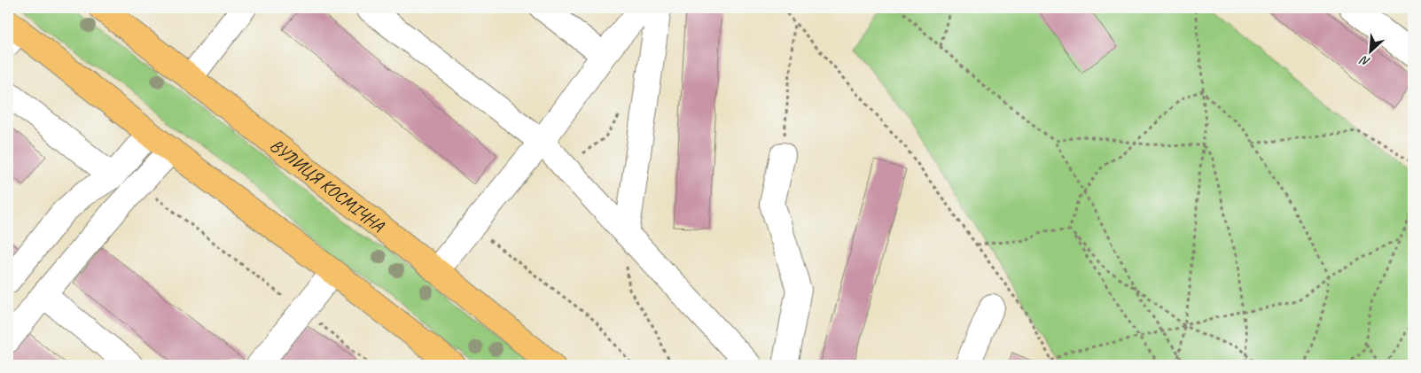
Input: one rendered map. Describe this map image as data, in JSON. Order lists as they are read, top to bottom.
{
  "streets": {
    "main road": ["ВУЛИЦЯ КОСМІЧНА"]
  },
  "north": "bottom left"
}
